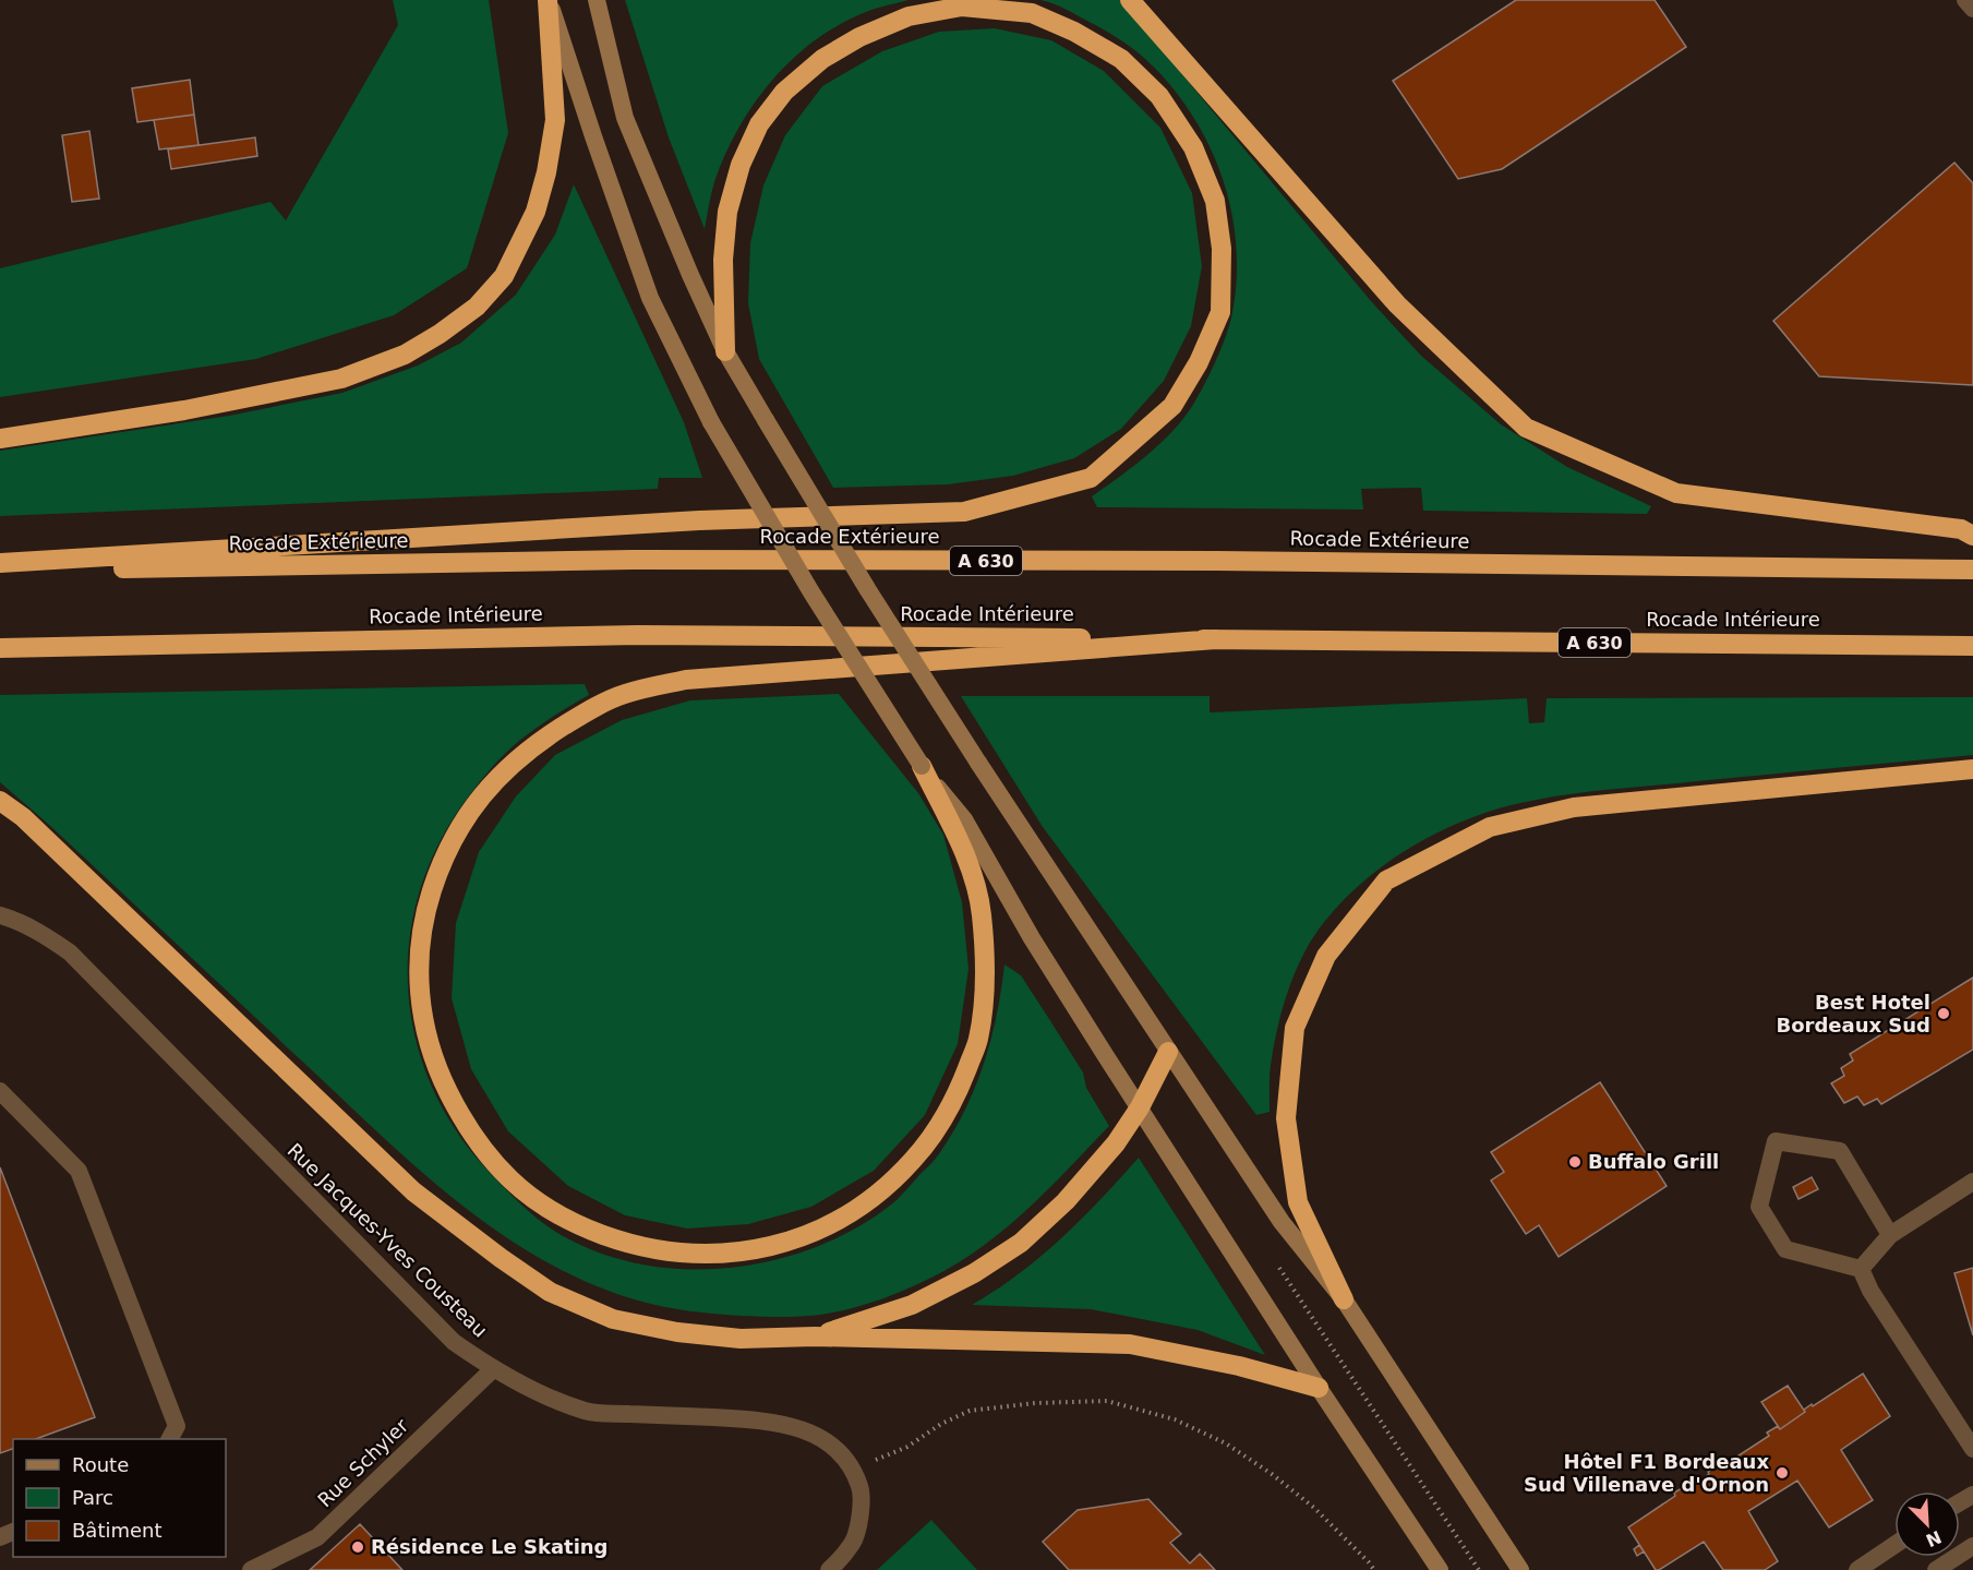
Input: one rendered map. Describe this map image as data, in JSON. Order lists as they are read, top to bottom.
{
  "streets": {
    "highway": ["Rocade Extérieure", "A 630", "Rocade Intérieure"],
    "street": ["Rue Jacques-Yves Cousteau", "Rue Schyler"]
  },
  "crossings": [
    ["Rue Jacques-Yves Cousteau", "Rue Schyler"]
  ],
  "places": [
    "Best Hotel Bordeaux Sud",
    "Buffalo Grill",
    "Hôtel F1 Bordeaux Sud Villenave d'Ornon",
    "Résidence Le Skating"
  ],
  "legend": ["Route", "Parc", "Bâtiment"],
  "north": "bottom right"
}
